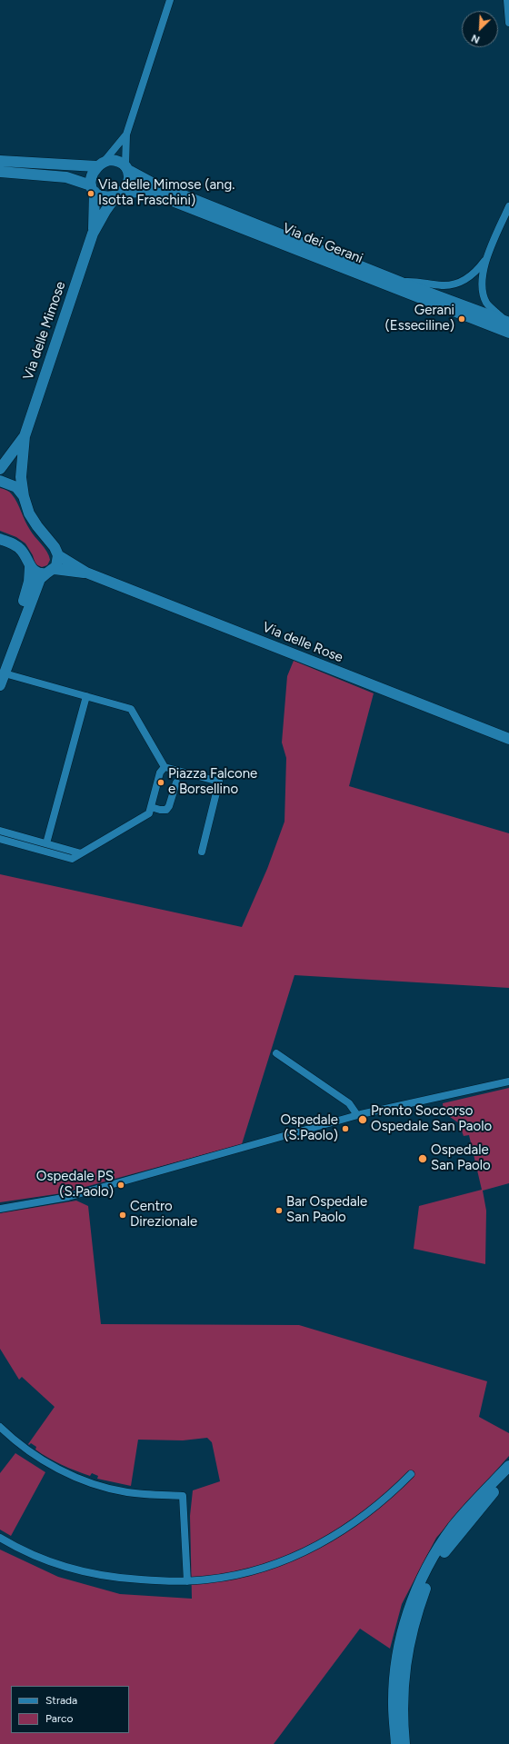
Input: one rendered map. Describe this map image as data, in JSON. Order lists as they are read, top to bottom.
{
  "streets": {
    "street": ["Via dei Gerani", "Via delle Mimose", "Via delle Rose"]
  },
  "crossings": [
    ["Via dei Gerani", "Via delle Mimose"],
    ["Via delle Mimose", "Via delle Rose"]
  ],
  "places": [
    "Via delle Mimose (ang. Isotta Fraschini)",
    "Gerani (Esseciline)",
    "Piazza Falcone e Borsellino",
    "Pronto Soccorso Ospedale San Paolo",
    "Ospedale (S.Paolo)",
    "Ospedale San Paolo",
    "Ospedale PS (S.Paolo)",
    "Bar Ospedale San Paolo",
    "Centro Direzionale"
  ],
  "legend": ["Strada", "Parco"],
  "north": "bottom left"
}
